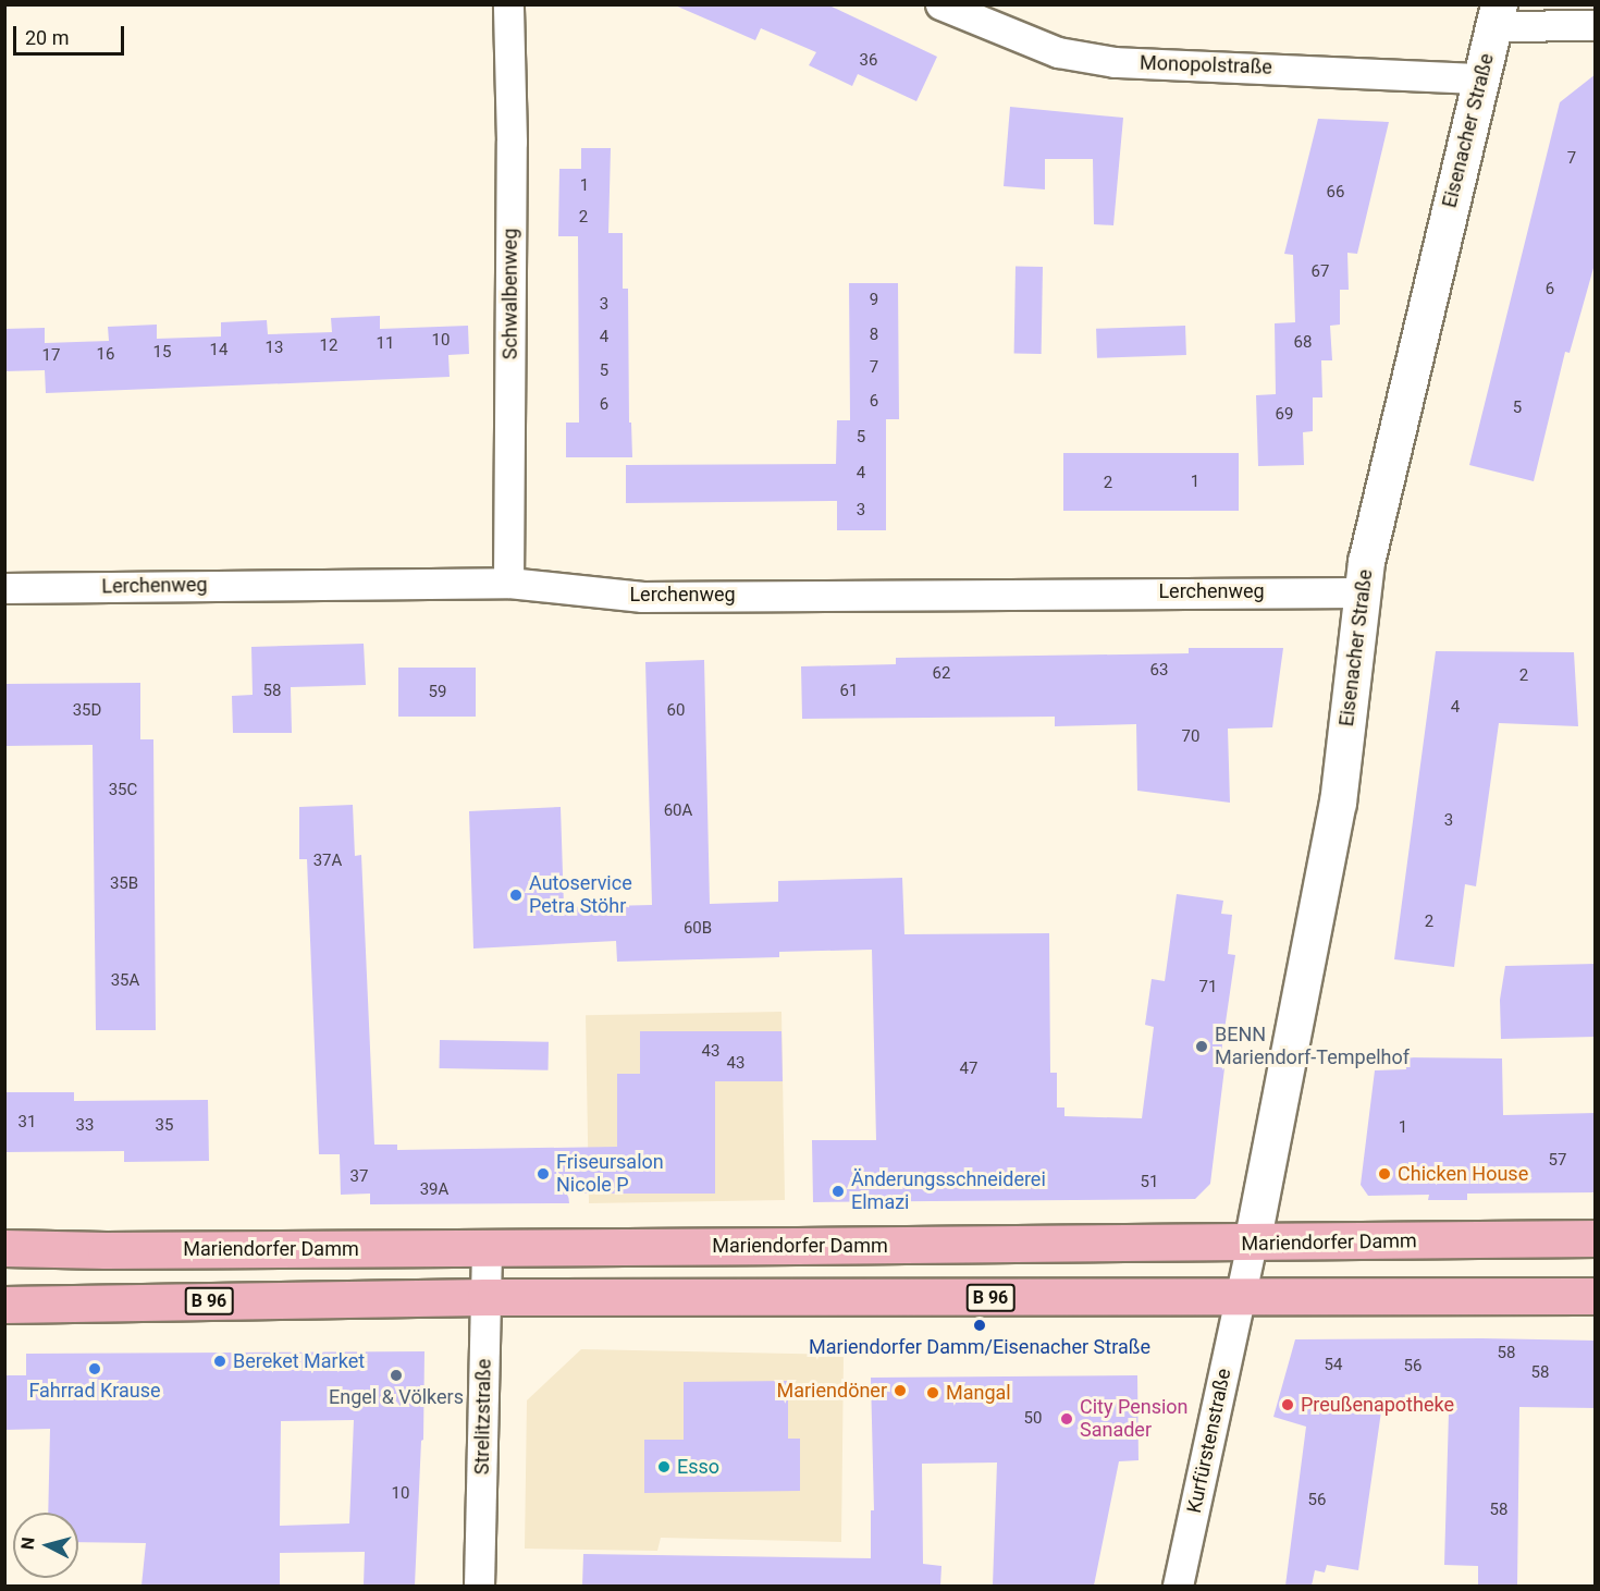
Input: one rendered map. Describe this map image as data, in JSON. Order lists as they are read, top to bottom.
{
  "streets": {
    "main road": ["Mariendorfer Damm", "B 96"],
    "street": [
      "Monopolstraße",
      "Eisenacher Straße",
      "Schwalbenweg",
      "Lerchenweg",
      "Strelitzstraße",
      "Kurfürstenstraße"
    ]
  },
  "crossings": [
    ["Monopolstraße", "Eisenacher Straße"],
    ["Eisenacher Straße", "Lerchenweg"],
    ["Eisenacher Straße", "Mariendorfer Damm"],
    ["Eisenacher Straße", "B 96"],
    ["Eisenacher Straße", "Kurfürstenstraße"],
    ["Schwalbenweg", "Lerchenweg"],
    ["Mariendorfer Damm", "Strelitzstraße"],
    ["B 96", "Strelitzstraße"],
    ["B 96", "Kurfürstenstraße"]
  ],
  "places": [
    "Autoservice Petra Stöhr",
    "BENN Mariendorf-Tempelhof",
    "Friseursalon Nicole P",
    "Chicken House",
    "Änderungsschneiderei Elmazi",
    "Mariendorfer Damm/Eisenacher Straße",
    "Bereket Market",
    "Fahrrad Krause",
    "Engel & Völkers",
    "Mariendöner",
    "Mangal",
    "Preußenapotheke",
    "City Pension Sanader",
    "Esso"
  ],
  "house_numbers": [
    "36",
    "7",
    "1",
    "66",
    "2",
    "67",
    "6",
    "9",
    "3",
    "8",
    "4",
    "10",
    "68",
    "11",
    "12",
    "13",
    "14",
    "15",
    "16",
    "17",
    "7",
    "5",
    "6",
    "6",
    "5",
    "69",
    "5",
    "4",
    "1",
    "2",
    "3",
    "63",
    "62",
    "2",
    "58",
    "61",
    "59",
    "4",
    "35D",
    "60",
    "70",
    "35C",
    "60A",
    "3",
    "37A",
    "35B",
    "2",
    "60B",
    "35A",
    "71",
    "43",
    "43",
    "47",
    "31",
    "33",
    "35",
    "1",
    "57",
    "37",
    "51",
    "39A",
    "58",
    "54",
    "56",
    "58",
    "50",
    "10",
    "56",
    "58"
  ],
  "scale_bar": "20 m",
  "north": "left"
}
